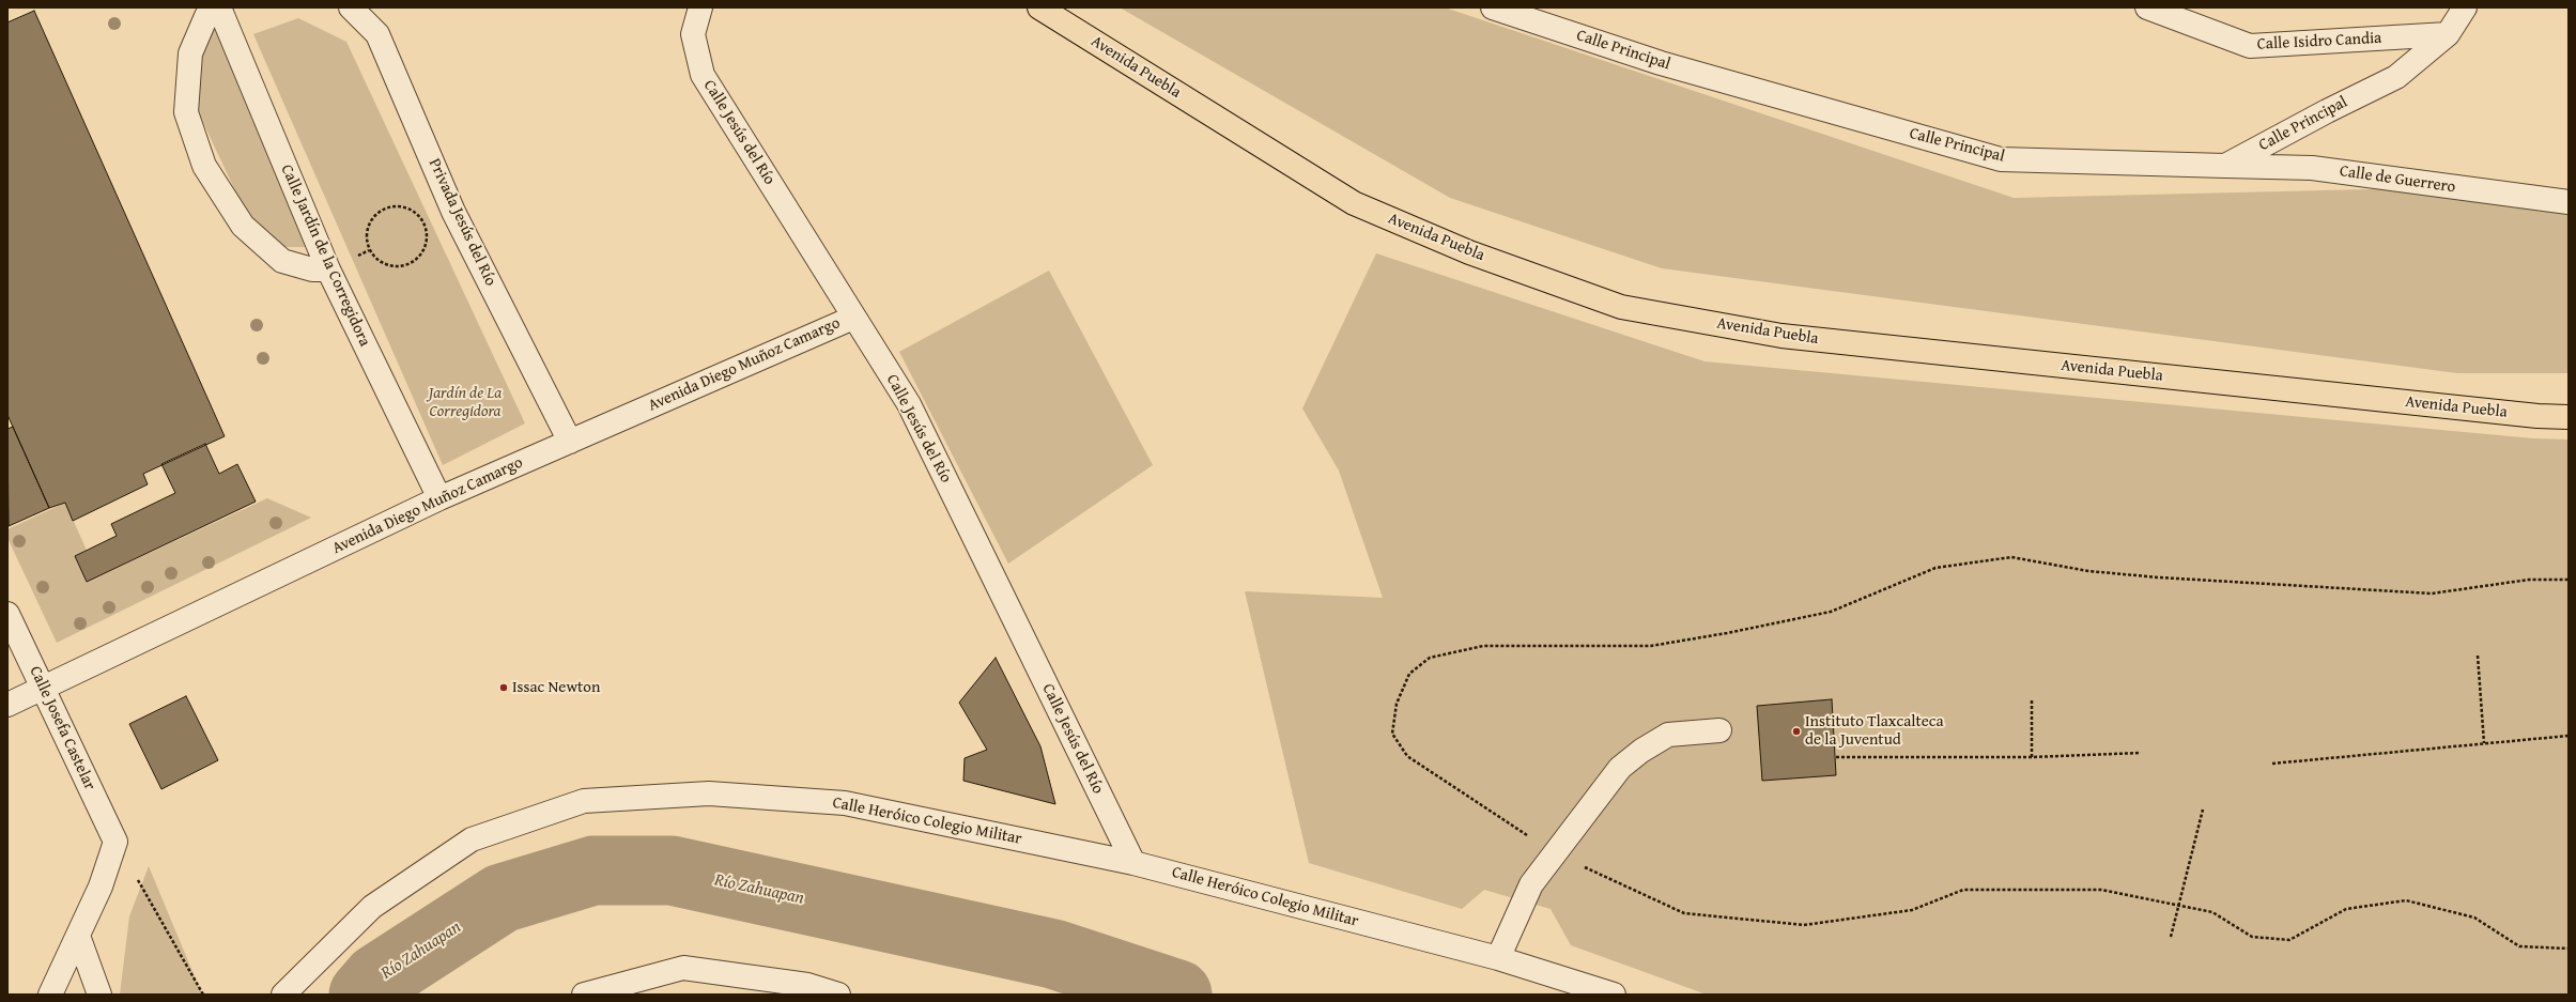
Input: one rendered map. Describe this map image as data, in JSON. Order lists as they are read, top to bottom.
{
  "streets": {
    "main road": ["Avenida Puebla"],
    "street": [
      "Calle Isidro Candia",
      "Calle Principal",
      "Calle Jesús del Río",
      "Calle de Guerrero",
      "Privada Jesús del Río",
      "Calle Jardín de la Corregidora",
      "Avenida Diego Muñoz Camargo",
      "Calle Josefa Castelar",
      "Calle Heróico Colegio Militar"
    ]
  },
  "crossings": [
    ["Calle Isidro Candia", "Calle Principal"],
    ["Calle Principal", "Calle de Guerrero"],
    ["Calle Jesús del Río", "Avenida Diego Muñoz Camargo"],
    ["Calle Jesús del Río", "Calle Heróico Colegio Militar"],
    ["Privada Jesús del Río", "Avenida Diego Muñoz Camargo"],
    ["Calle Jardín de la Corregidora", "Avenida Diego Muñoz Camargo"],
    ["Avenida Diego Muñoz Camargo", "Calle Josefa Castelar"]
  ],
  "water": ["Río Zahuapan"],
  "parks": ["Jardín de La Corregidora"],
  "places": ["Issac Newton", "Instituto Tlaxcalteca de la Juventud"]
}
